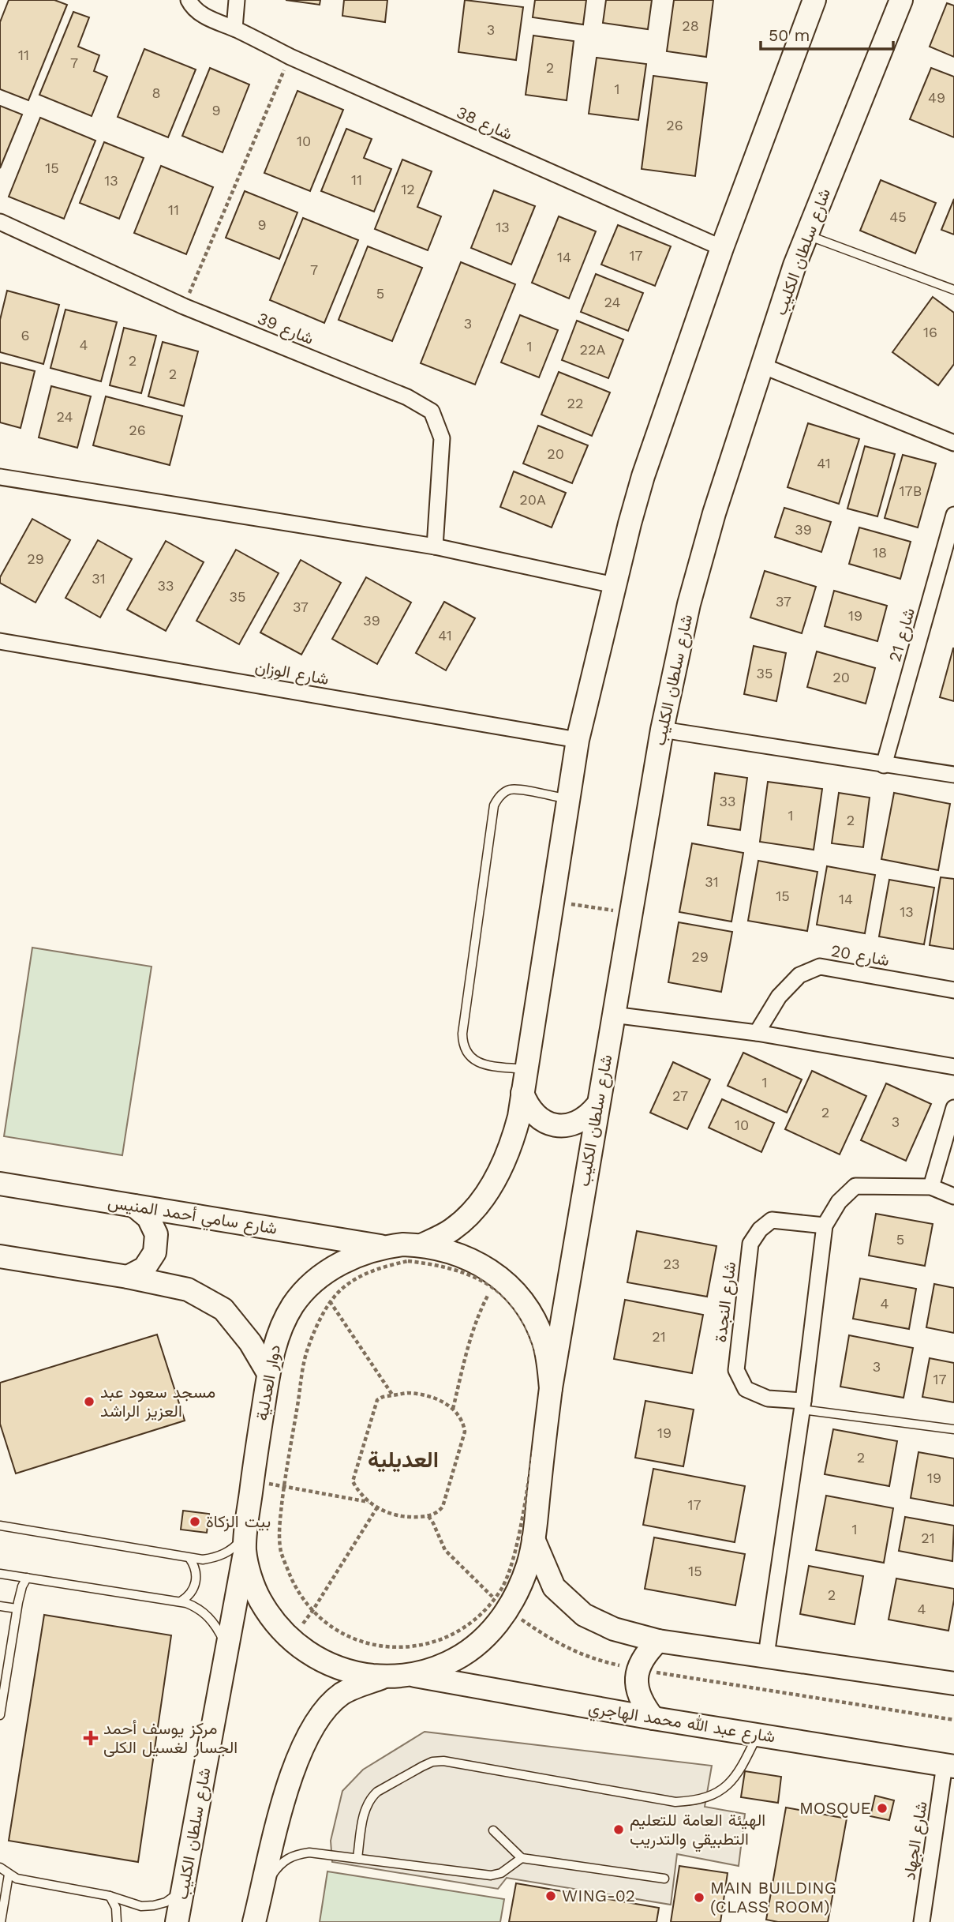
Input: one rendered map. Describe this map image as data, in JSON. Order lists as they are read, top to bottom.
{
  "streets": {
    "street": [
      "شارع 38",
      "شارع سلطان الكليب",
      "شارع 39",
      "شارع 21",
      "شارع الوزان",
      "شارع 20",
      "شارع سامي أحمد المنيس",
      "شارع النجدة",
      "دوار العدلية",
      "شارع عبد الله محمد الهاجري",
      "شارع الجهاد"
    ]
  },
  "crossings": [
    ["شارع سلطان الكليب", "دوار العدلية"],
    ["شارع سامي أحمد المنيس", "دوار العدلية"],
    ["دوار العدلية", "شارع عبد الله محمد الهاجري"],
    ["شارع عبد الله محمد الهاجري", "شارع الجهاد"]
  ],
  "districts": ["العديلية"],
  "places": {
    "other": [
      "مسجد سعود عبد العزيز الراشد",
      "بيت الزكاة",
      "MOSQUE",
      "الهيئة العامة للتعليم التطبيقي والتدريب",
      "WING-02",
      "MAIN BUILDING (CLASS ROOM)"
    ],
    "health": ["مركز يوسف أحمد الجسار لغسيل الكلى"]
  },
  "house_numbers": [
    "28",
    "3",
    "11",
    "7",
    "2",
    "1",
    "8",
    "49",
    "9",
    "26",
    "10",
    "15",
    "11",
    "13",
    "12",
    "11",
    "45",
    "9",
    "13",
    "17",
    "14",
    "7",
    "5",
    "24",
    "3",
    "16",
    "6",
    "4",
    "1",
    "22A",
    "2",
    "2",
    "22",
    "24",
    "26",
    "20",
    "41",
    "17B",
    "20A",
    "39",
    "18",
    "29",
    "31",
    "33",
    "35",
    "37",
    "37",
    "19",
    "39",
    "41",
    "35",
    "20",
    "33",
    "1",
    "2",
    "31",
    "15",
    "14",
    "13",
    "29",
    "1",
    "27",
    "2",
    "3",
    "10",
    "5",
    "23",
    "4",
    "21",
    "3",
    "17",
    "19",
    "2",
    "19",
    "17",
    "1",
    "21",
    "15",
    "2",
    "4"
  ],
  "scale_bar": "50 m"
}
